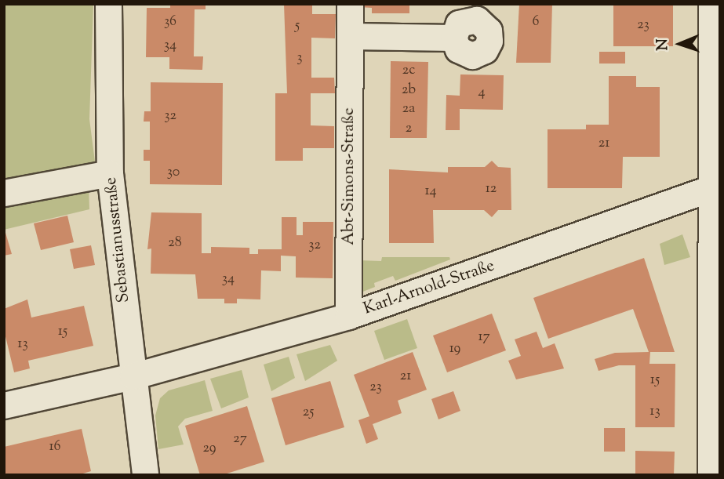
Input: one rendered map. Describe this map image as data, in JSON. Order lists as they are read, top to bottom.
{
  "streets": {
    "street": ["Abt-Simons-Straße", "Sebastianusstraße", "Karl-Arnold-Straße"]
  },
  "crossings": [
    ["Abt-Simons-Straße", "Karl-Arnold-Straße"],
    ["Sebastianusstraße", "Karl-Arnold-Straße"]
  ],
  "house_numbers": [
    "36",
    "6",
    "23",
    "5",
    "34",
    "3",
    "2c",
    "2b",
    "4",
    "2a",
    "32",
    "2",
    "21",
    "30",
    "12",
    "14",
    "28",
    "32",
    "34",
    "15",
    "17",
    "13",
    "19",
    "21",
    "15",
    "23",
    "13",
    "25",
    "27",
    "16",
    "29"
  ],
  "north": "left"
}
